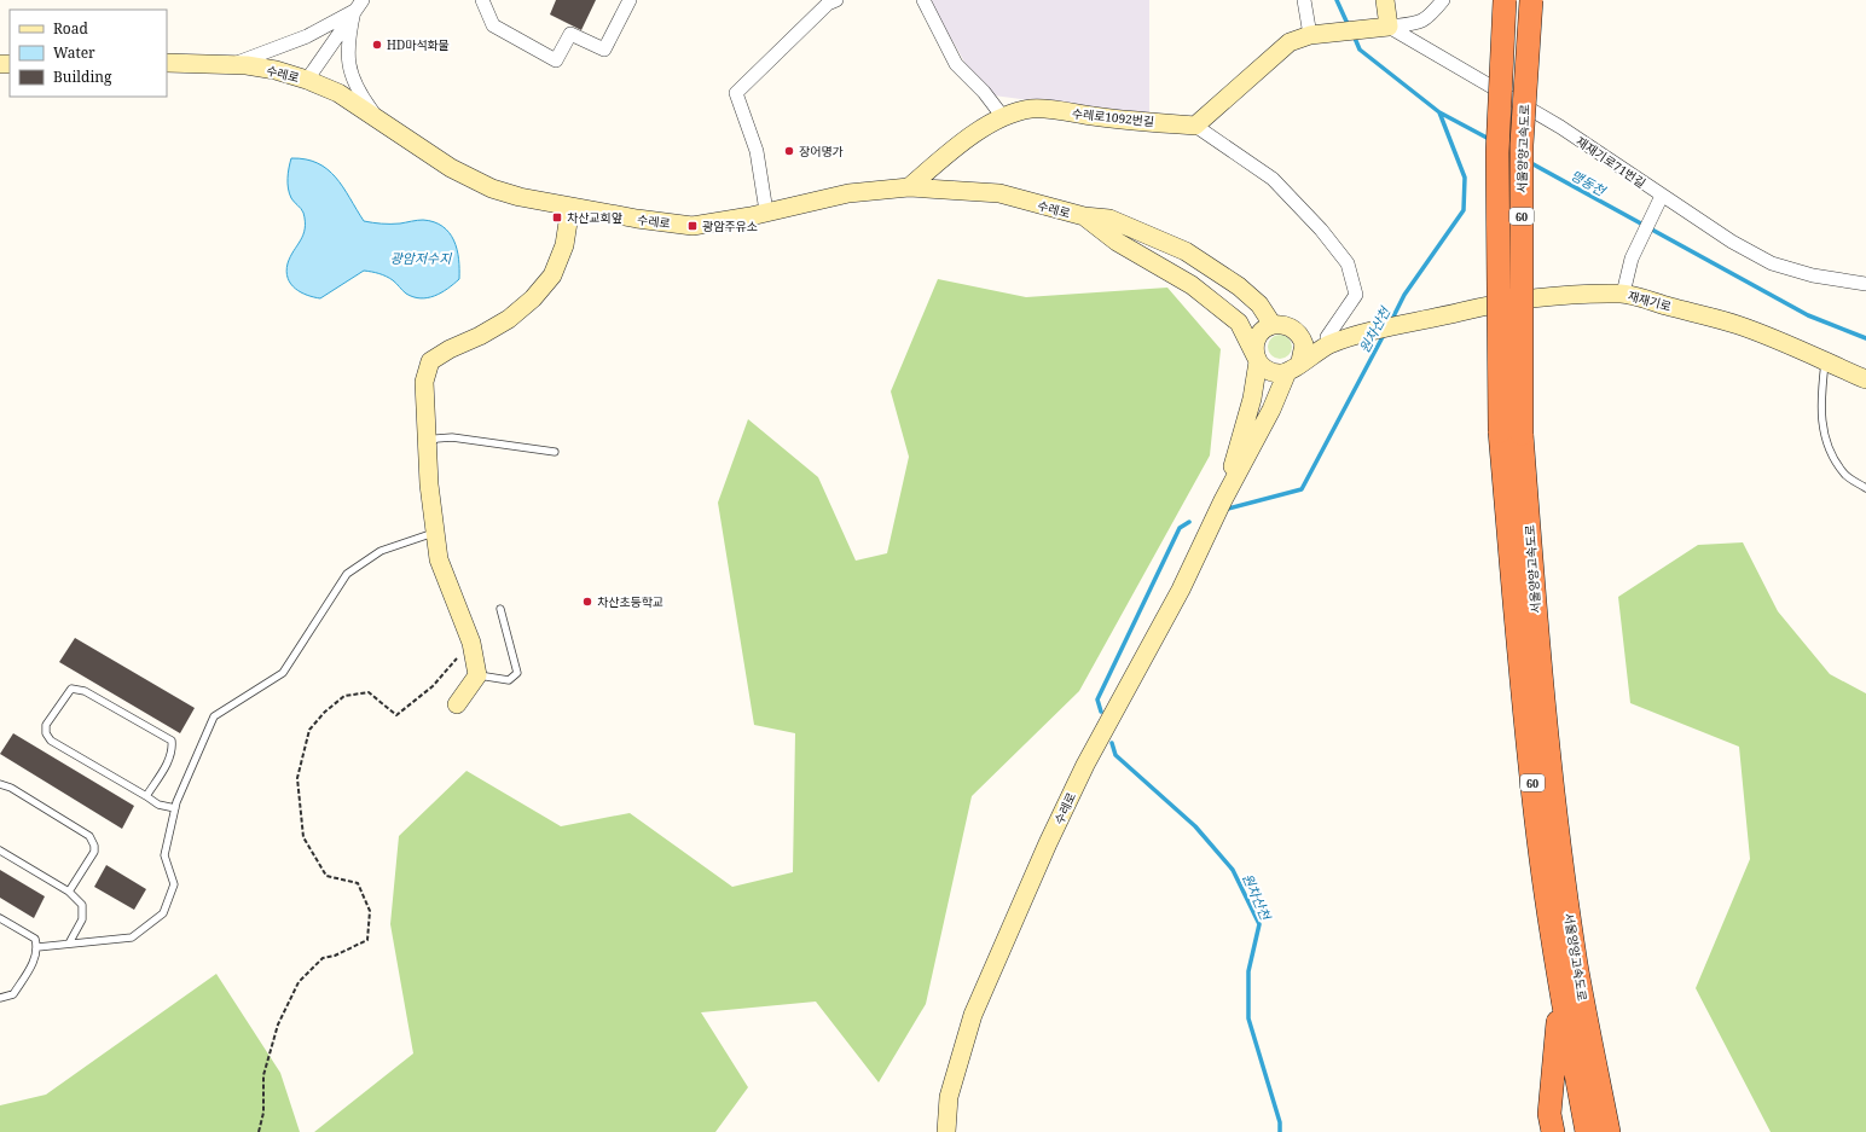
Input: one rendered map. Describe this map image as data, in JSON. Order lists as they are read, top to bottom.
{
  "streets": {
    "highway": ["서울양양고속도로", "60"],
    "main road": ["수레로", "수레로1092번길", "재재기로"],
    "street": ["재재기로71번길"]
  },
  "crossings": [
    ["수레로", "수레로1092번길"]
  ],
  "water": ["맹동천", "광암저수지", "원차산천"],
  "places": {
    "other": ["HD마석화물", "장어명가", "차산초등학교"],
    "transit": ["차산교회앞", "광암주유소"]
  },
  "legend": ["Road", "Water", "Building"]
}
